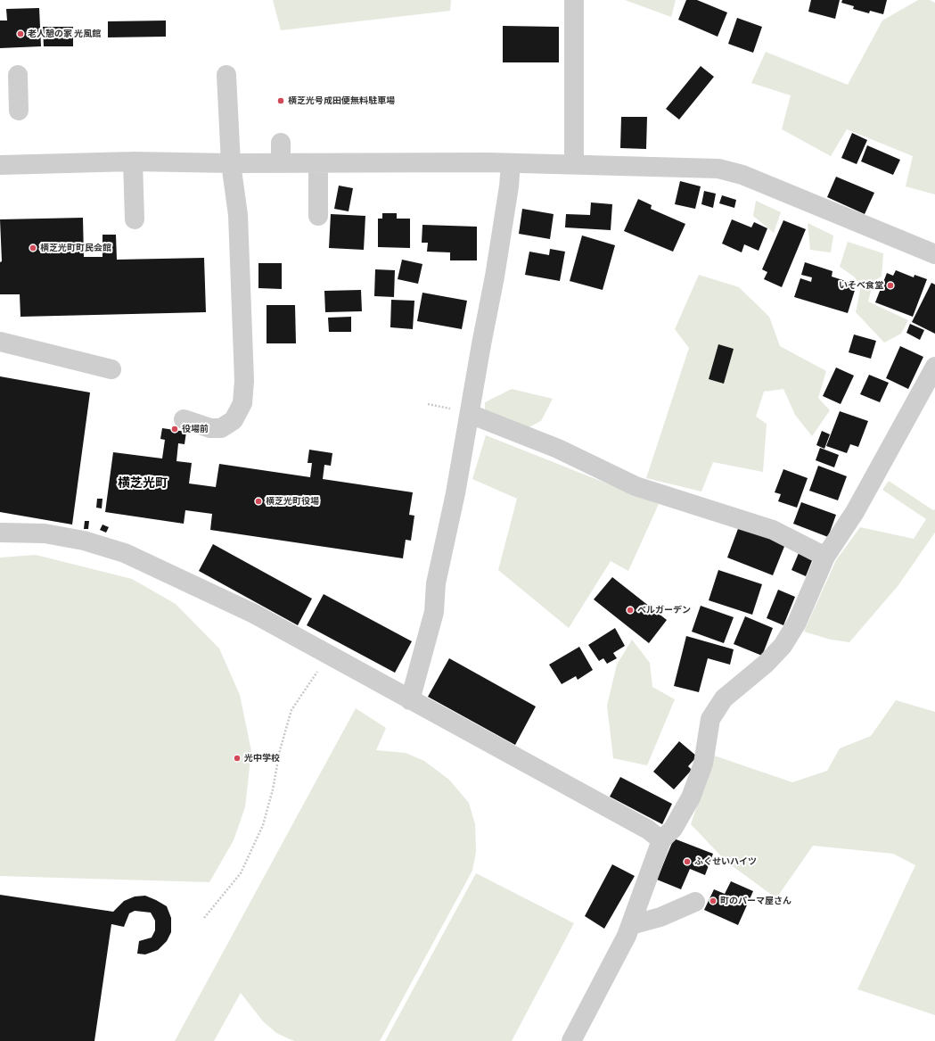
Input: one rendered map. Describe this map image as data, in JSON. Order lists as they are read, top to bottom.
{
  "districts": ["横芝光町"],
  "places": [
    "老人憩の家 光風館",
    "横芝光号成田便無料駐車場",
    "横芝光町町民会館",
    "いそべ食堂",
    "役場前",
    "横芝光町役場",
    "ベルガーデン",
    "光中学校",
    "ふくせいハイツ",
    "町のパーマ屋さん"
  ]
}
